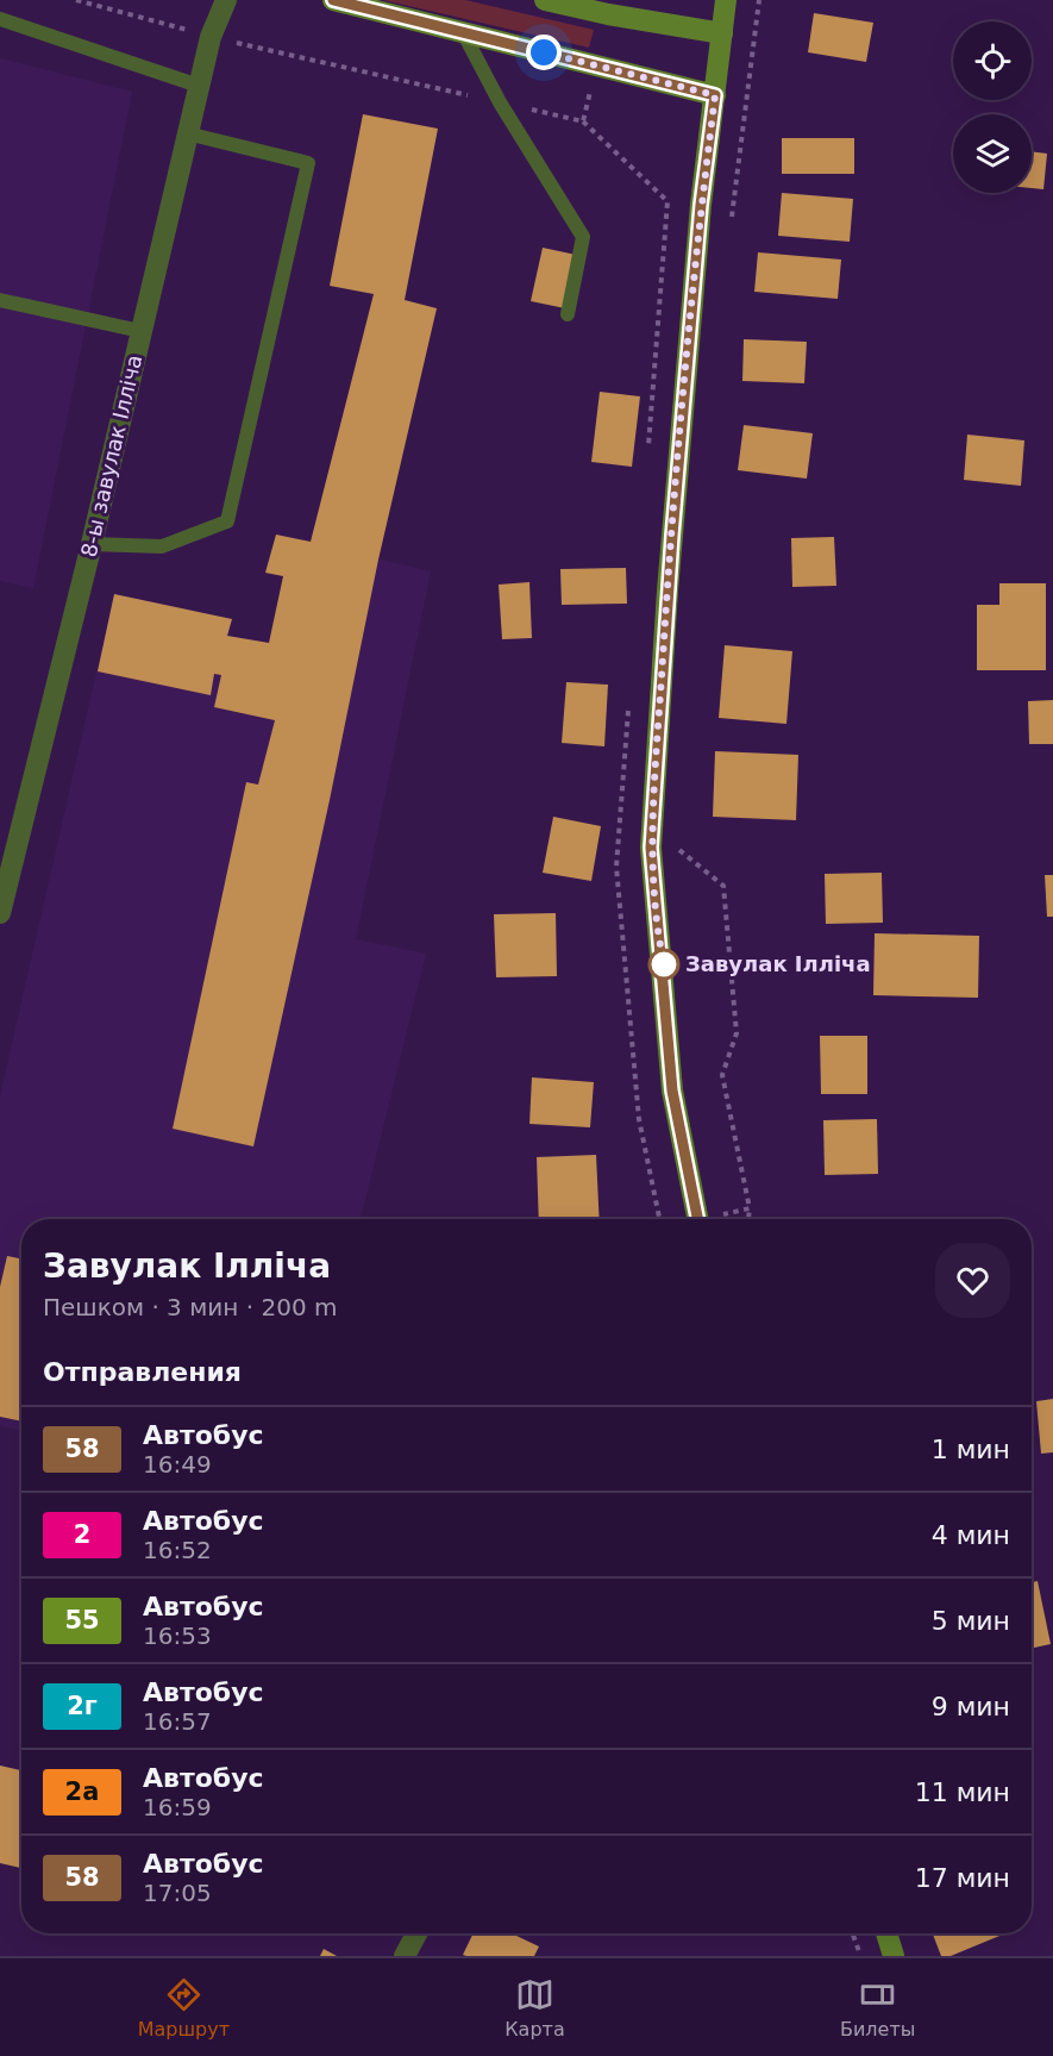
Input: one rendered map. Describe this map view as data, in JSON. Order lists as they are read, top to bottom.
{
  "streets": {
    "street": ["8-ы завулак Ілліча"]
  },
  "places": ["Завулак Ілліча"],
  "lines": ["bus line 58"],
  "page": {
    "heading": [
      ["Завулак Ілліча", "Пешком · 3 мин · 200 m"],
      "Отправления"
    ],
    "list": [
      {
        "mark": "58",
        "name": "Автобус",
        "note": "16:49",
        "value": "1 мин"
      },
      {
        "mark": "2",
        "name": "Автобус",
        "note": "16:52",
        "value": "4 мин"
      },
      {
        "mark": "55",
        "name": "Автобус",
        "note": "16:53",
        "value": "5 мин"
      },
      {
        "mark": "2г",
        "name": "Автобус",
        "note": "16:57",
        "value": "9 мин"
      },
      {
        "mark": "2а",
        "name": "Автобус",
        "note": "16:59",
        "value": "11 мин"
      },
      {
        "mark": "58",
        "name": "Автобус",
        "note": "17:05",
        "value": "17 мин"
      }
    ],
    "tabs": ["Маршрут", "Карта", "Билеты"]
  }
}
